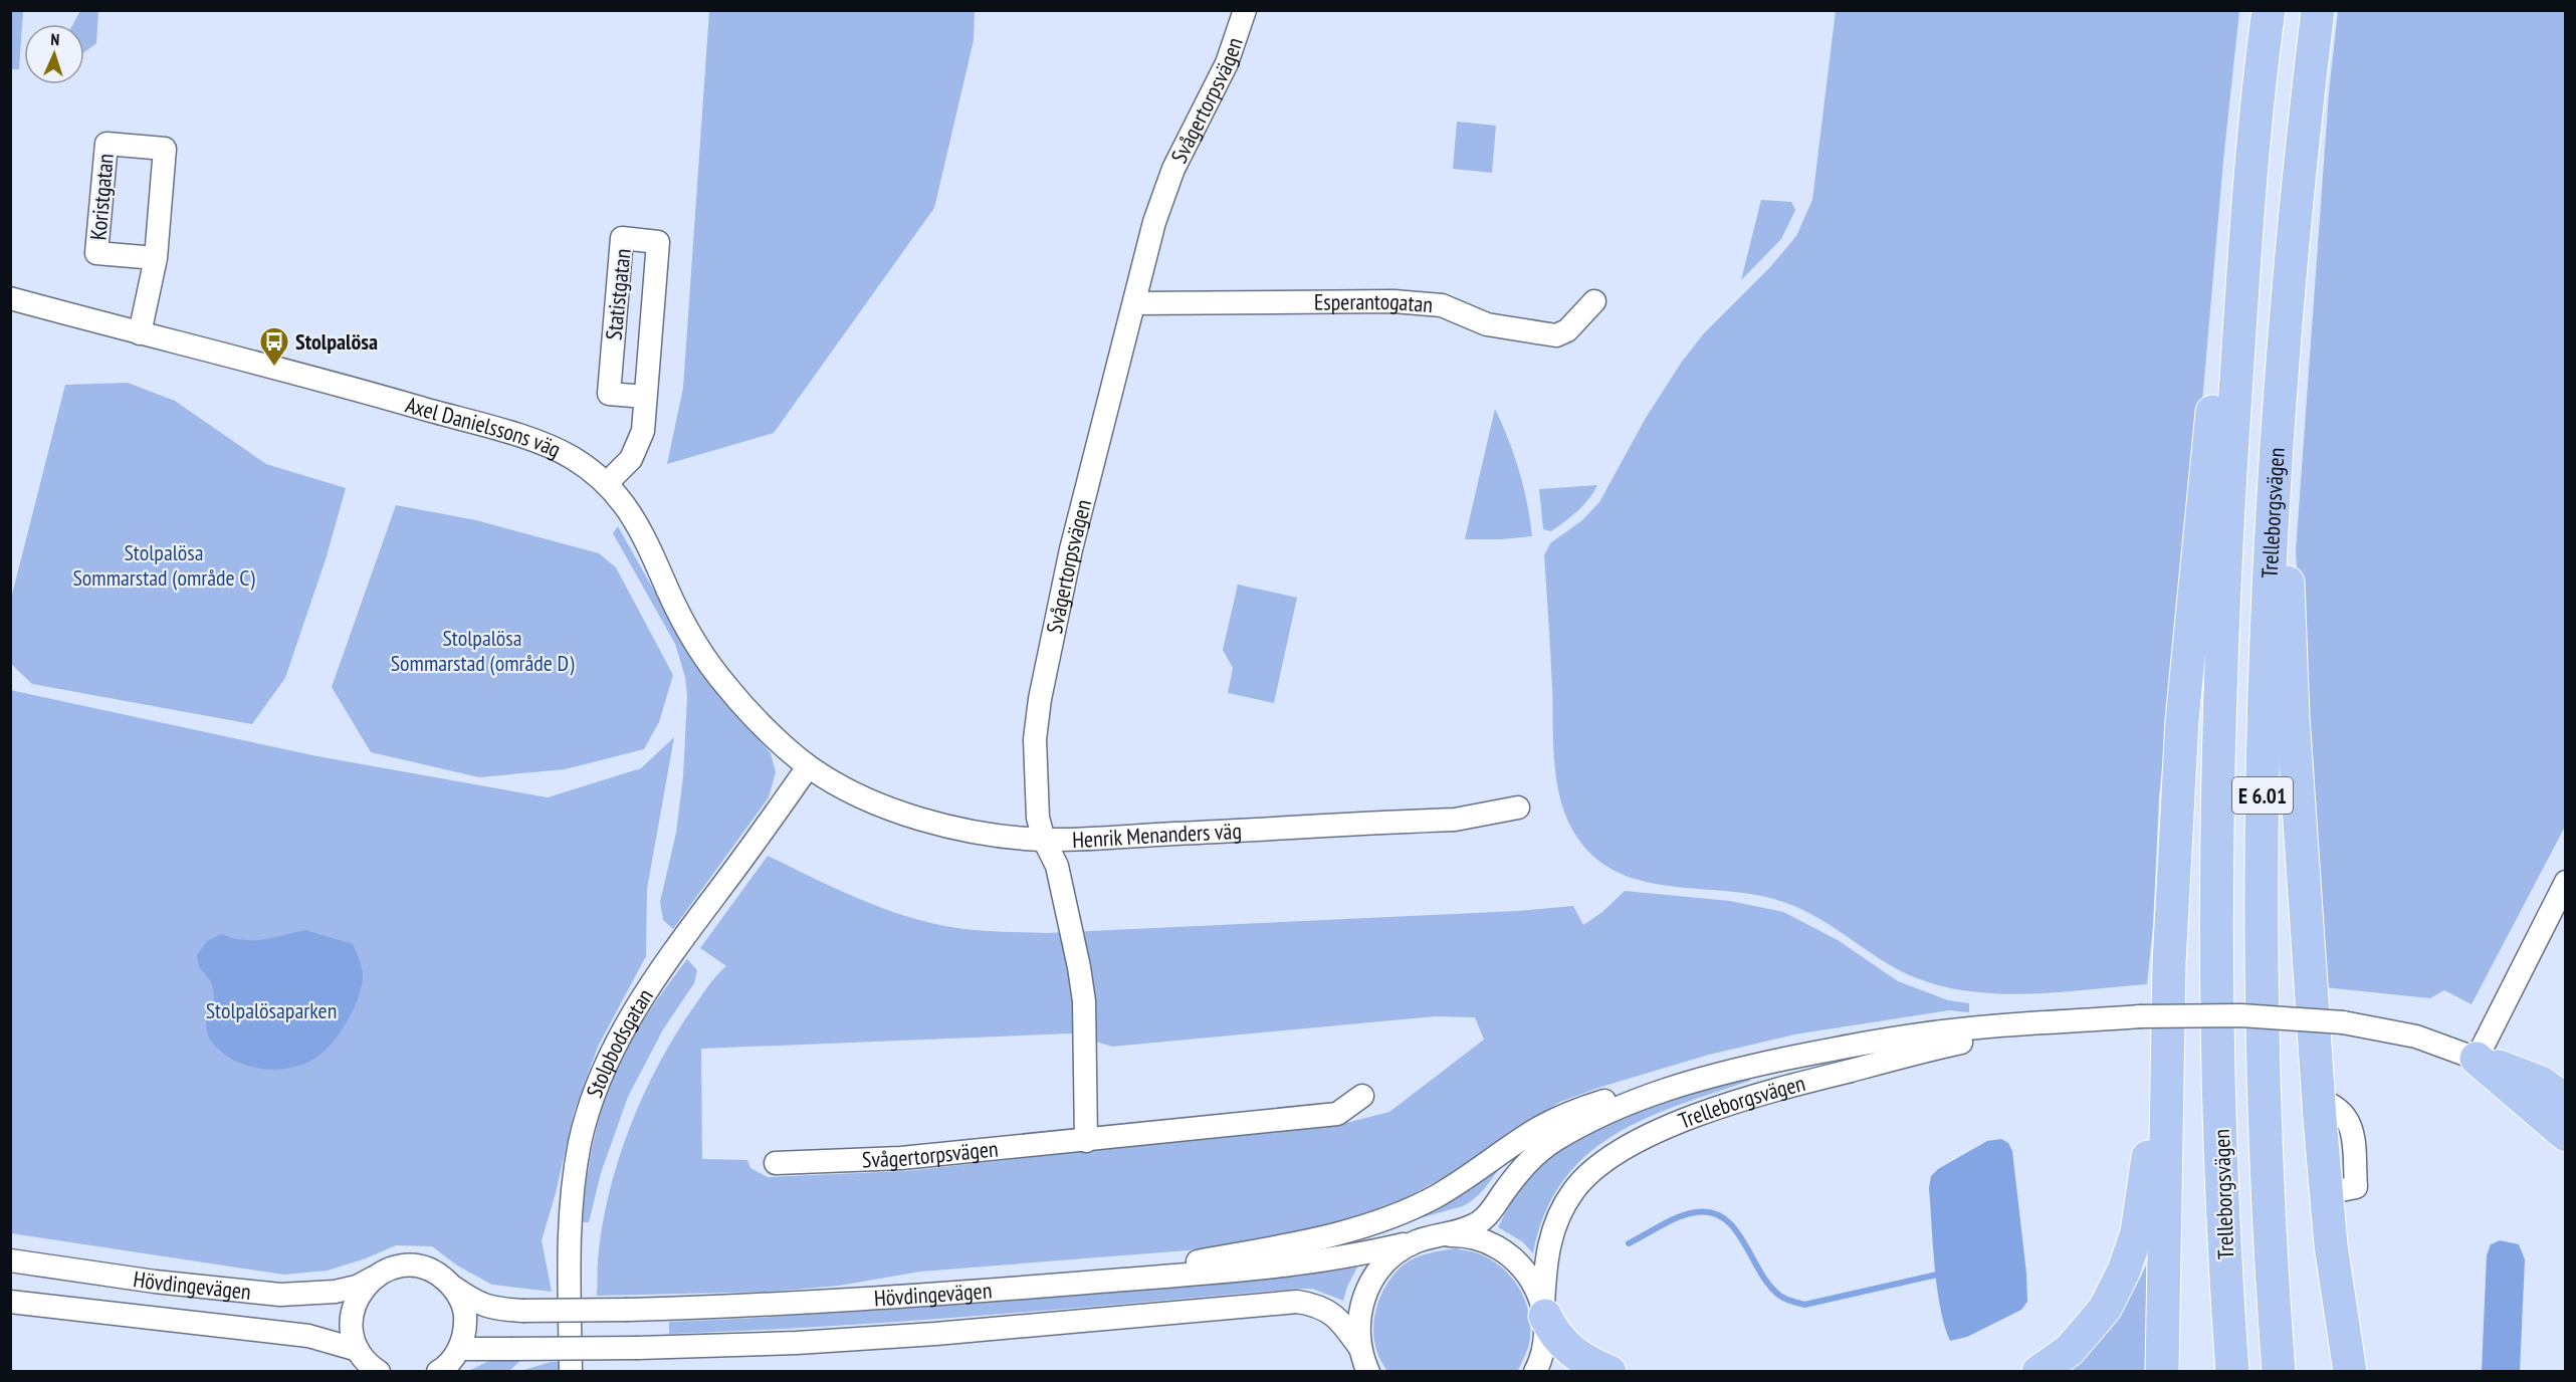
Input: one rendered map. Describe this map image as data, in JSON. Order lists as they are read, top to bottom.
{
  "streets": {
    "highway": ["Trelleborgsvägen", "E 6.01"],
    "street": [
      "Svågertorpsvägen",
      "Koristgatan",
      "Statistgatan",
      "Esperantogatan",
      "Axel Danielssons väg",
      "Henrik Menanders väg",
      "Stolpbodsgatan",
      "Hövdingevägen"
    ]
  },
  "crossings": [
    ["Svågertorpsvägen", "Esperantogatan"],
    ["Svågertorpsvägen", "Henrik Menanders väg"],
    ["Koristgatan", "Axel Danielssons väg"],
    ["Statistgatan", "Axel Danielssons väg"],
    ["Axel Danielssons väg", "Henrik Menanders väg"],
    ["Axel Danielssons väg", "Stolpbodsgatan"],
    ["Trelleborgsvägen", "Hövdingevägen"],
    ["Henrik Menanders väg", "Stolpbodsgatan"]
  ],
  "parks": ["Stolpalösa Sommarstad (område C)", "Stolpalösa Sommarstad (område D)", "Stolpalösaparken"],
  "places": {
    "bus stop": ["Stolpalösa"]
  },
  "north": "top"
}
